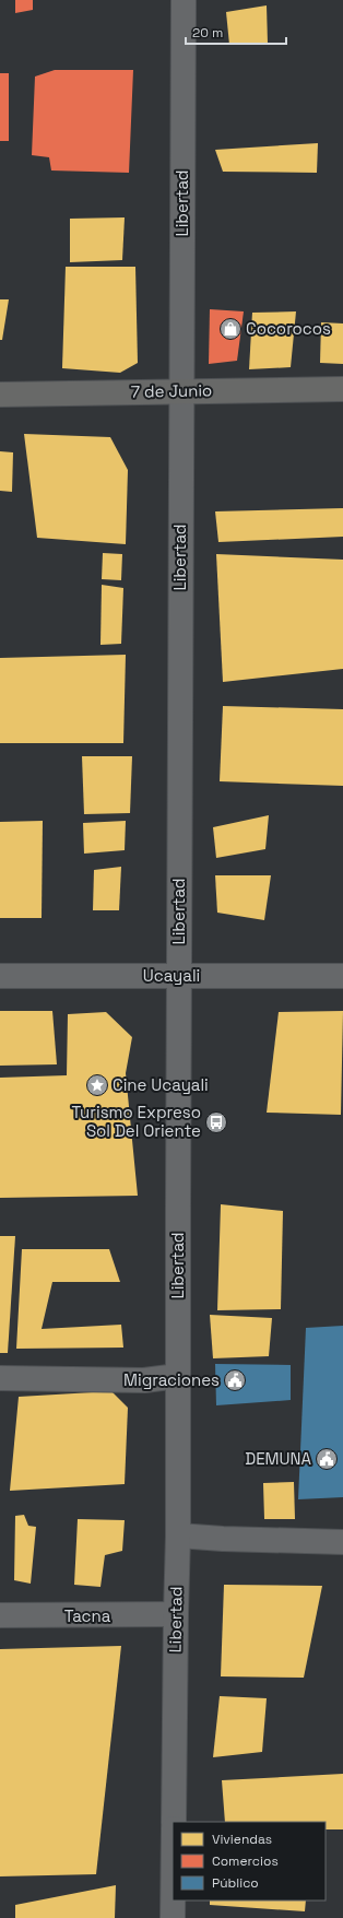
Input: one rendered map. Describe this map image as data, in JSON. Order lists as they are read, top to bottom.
{
  "streets": {
    "main road": ["7 de Junio"],
    "street": ["Libertad", "Ucayali", "Tacna"]
  },
  "crossings": [
    ["Libertad", "7 de Junio"],
    ["Libertad", "Ucayali"],
    ["Libertad", "Tacna"]
  ],
  "places": {
    "shop": ["Cocorocos"],
    "place": ["Cine Ucayali"],
    "bus stop": ["Turismo Expreso Sol Del Oriente"],
    "public building": ["Migraciones", "DEMUNA"]
  },
  "legend": ["Viviendas", "Comercios", "Público"],
  "scale_bar": "20 m"
}
